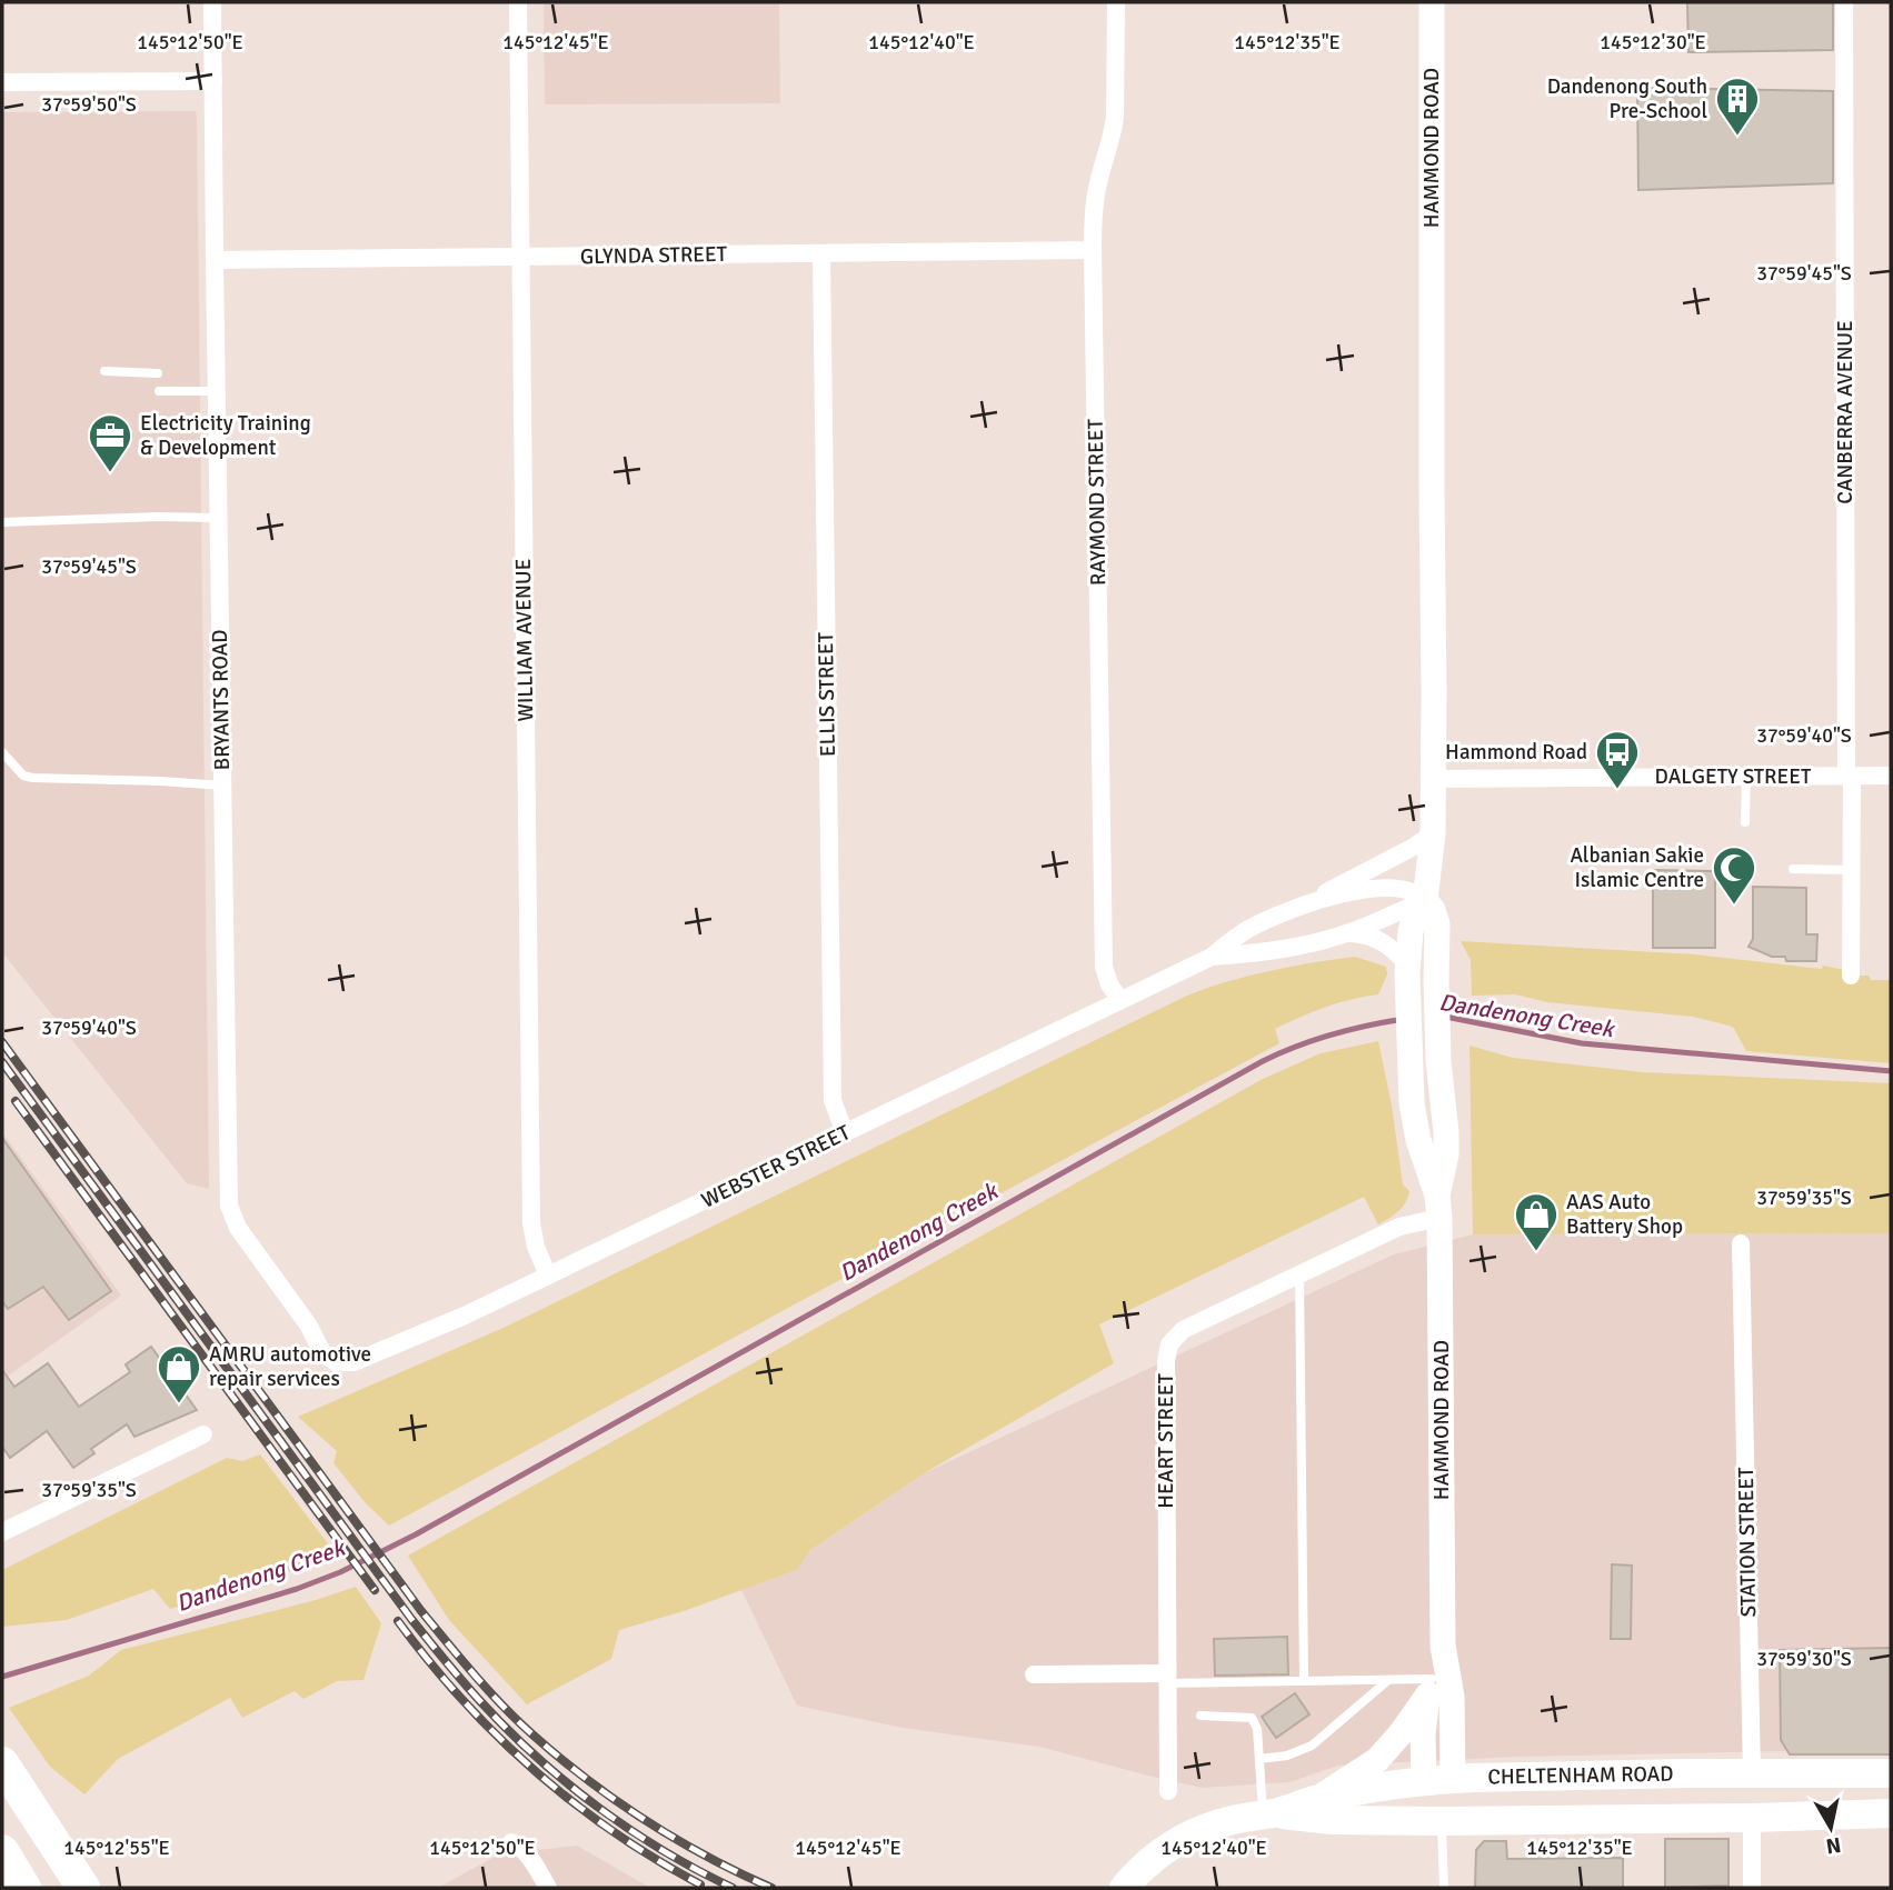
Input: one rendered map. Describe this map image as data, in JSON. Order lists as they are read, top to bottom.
{
  "streets": {
    "main road": ["HAMMOND ROAD", "STATION STREET", "CHELTENHAM ROAD"],
    "street": [
      "GLYNDA STREET",
      "CANBERRA AVENUE",
      "RAYMOND STREET",
      "WILLIAM AVENUE",
      "ELLIS STREET",
      "BRYANTS ROAD",
      "DALGETY STREET",
      "WEBSTER STREET",
      "HEART STREET"
    ]
  },
  "crossings": [
    ["HAMMOND ROAD", "DALGETY STREET"],
    ["HAMMOND ROAD", "WEBSTER STREET"],
    ["HAMMOND ROAD", "HEART STREET"],
    ["HAMMOND ROAD", "CHELTENHAM ROAD"],
    ["GLYNDA STREET", "RAYMOND STREET"],
    ["GLYNDA STREET", "WILLIAM AVENUE"],
    ["GLYNDA STREET", "ELLIS STREET"],
    ["GLYNDA STREET", "BRYANTS ROAD"],
    ["CANBERRA AVENUE", "DALGETY STREET"],
    ["RAYMOND STREET", "WEBSTER STREET"],
    ["WILLIAM AVENUE", "WEBSTER STREET"],
    ["ELLIS STREET", "WEBSTER STREET"],
    ["BRYANTS ROAD", "WEBSTER STREET"],
    ["STATION STREET", "CHELTENHAM ROAD"]
  ],
  "water": ["Dandenong Creek"],
  "places": {
    "building": ["Dandenong South Pre-School"],
    "office": ["Electricity Training & Development"],
    "bus stop": ["Hammond Road"],
    "mosque": ["Albanian Sakie Islamic Centre"],
    "shop": ["AAS Auto Battery Shop", "AMRU automotive repair services"]
  },
  "north": "bottom",
  "coordinates": [
    "145°12'30\"E",
    "145°12'50\"E",
    "145°12'45\"E",
    "145°12'40\"E",
    "145°12'35\"E",
    "37°59'50\"S",
    "37°59'45\"S",
    "37°59'40\"S",
    "37°59'35\"S",
    "37°59'30\"S",
    "145°12'55\"E"
  ]
}
